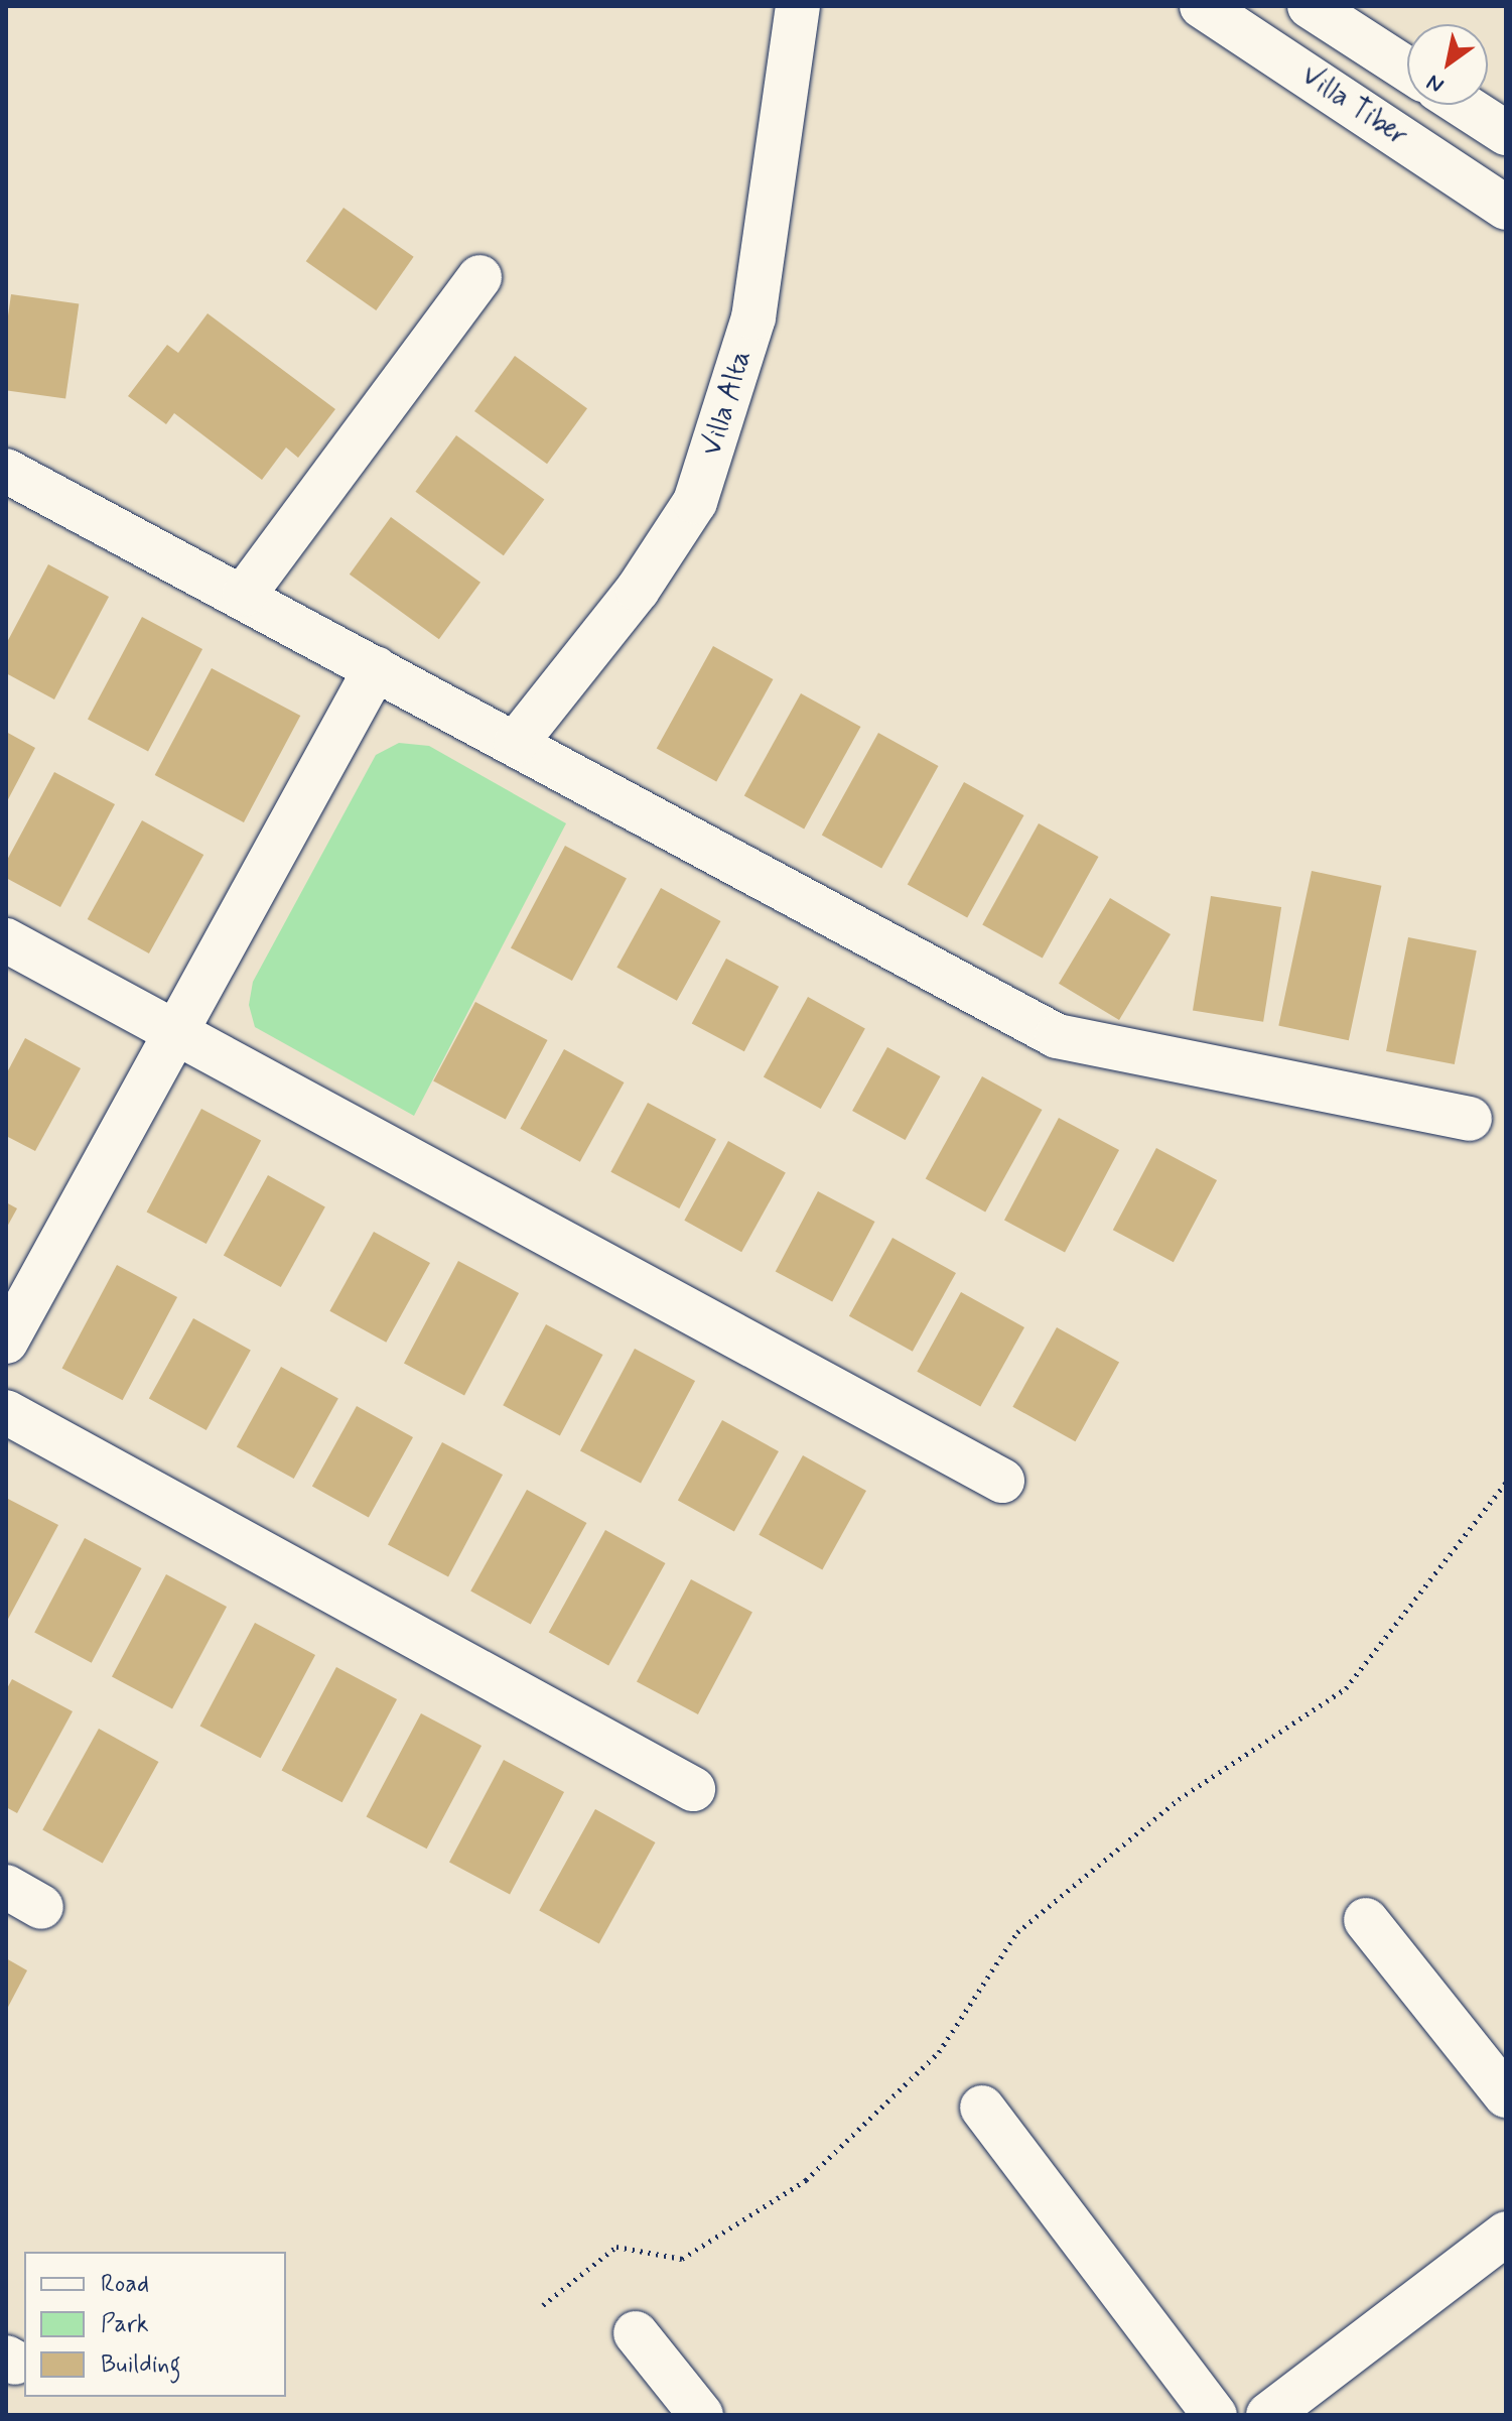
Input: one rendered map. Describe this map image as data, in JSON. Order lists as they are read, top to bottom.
{
  "streets": {
    "street": ["Villa Tiber", "Villa Alta"]
  },
  "legend": ["Road", "Park", "Building"],
  "north": "bottom left"
}
